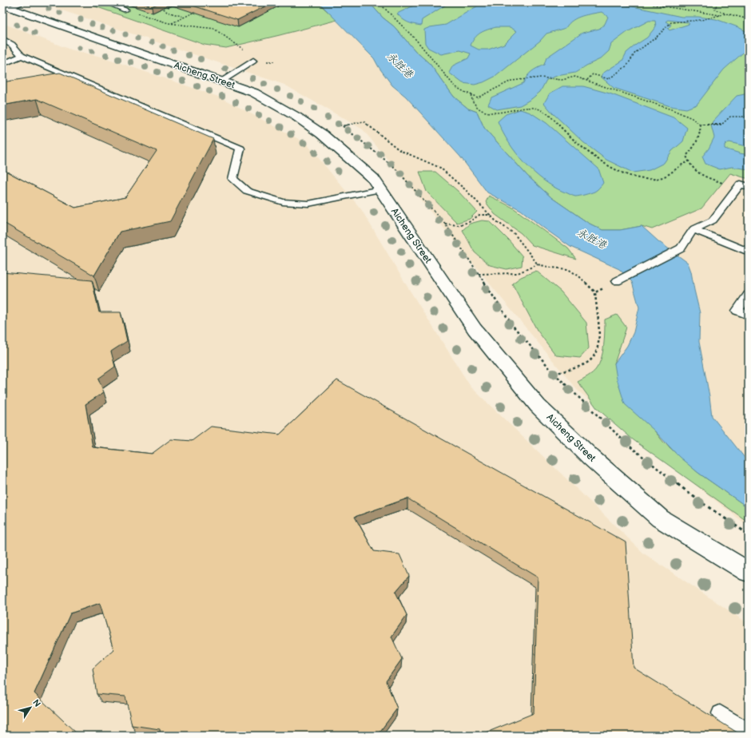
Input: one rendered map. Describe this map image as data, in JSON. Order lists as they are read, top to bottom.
{
  "streets": {
    "street": ["Aicheng Street"]
  },
  "water": ["永胜港"],
  "north": "top right"
}
